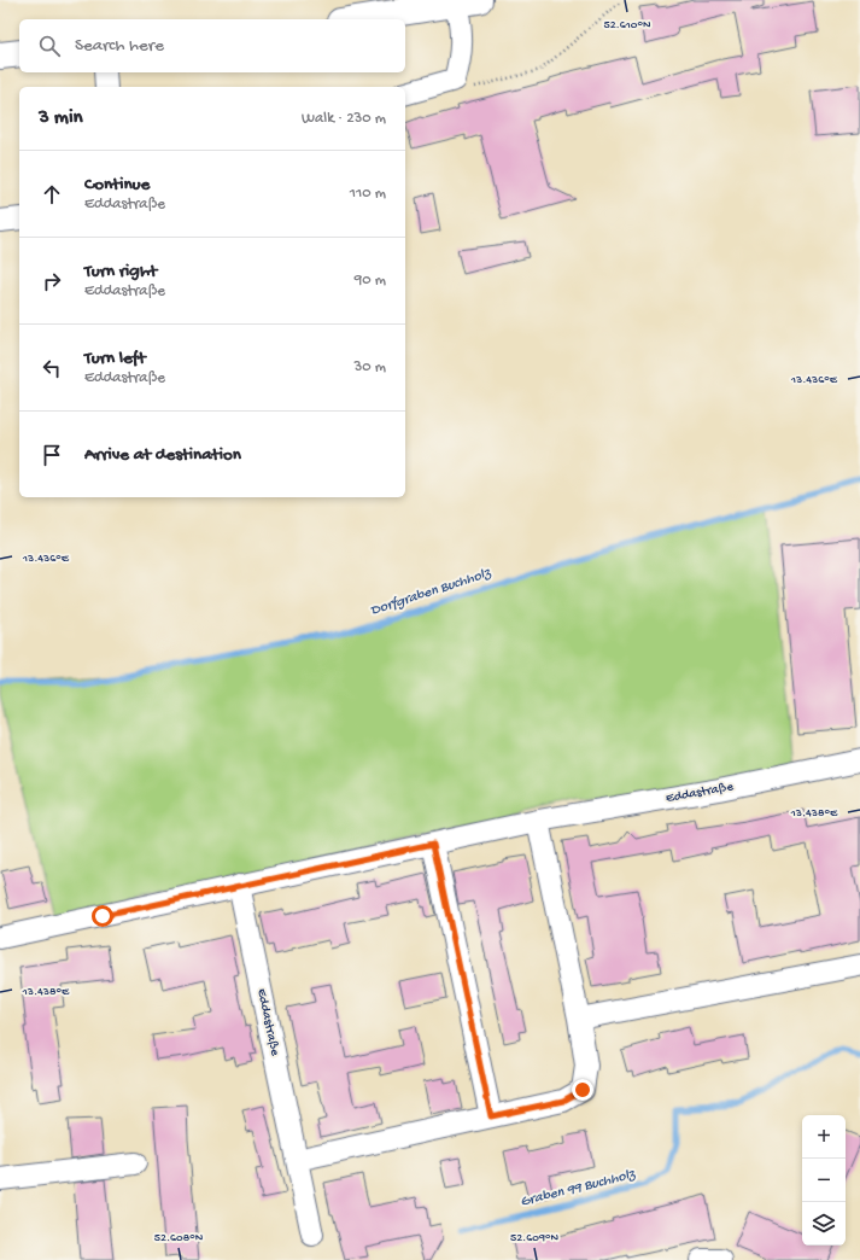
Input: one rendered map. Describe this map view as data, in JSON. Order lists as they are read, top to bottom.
{
  "streets": {
    "street": ["Eddastraße"]
  },
  "water": ["Dorfgraben Buchholz", "Graben 99 Buchholz"],
  "page": {
    "search": "Search here",
    "heading": ["3 min", "Walk · 230 m"],
    "list": [
      ["Continue", "Eddastraße", "110 m"],
      ["Turn right", "Eddastraße", "90 m"],
      ["Turn left", "Eddastraße", "30 m"],
      "Arrive at destination"
    ],
    "map_buttons": ["+", "−"]
  },
  "coordinates": [
    "52.610°N",
    "13.436°E",
    "13.438°E",
    "52.608°N",
    "52.609°N"
  ]
}
